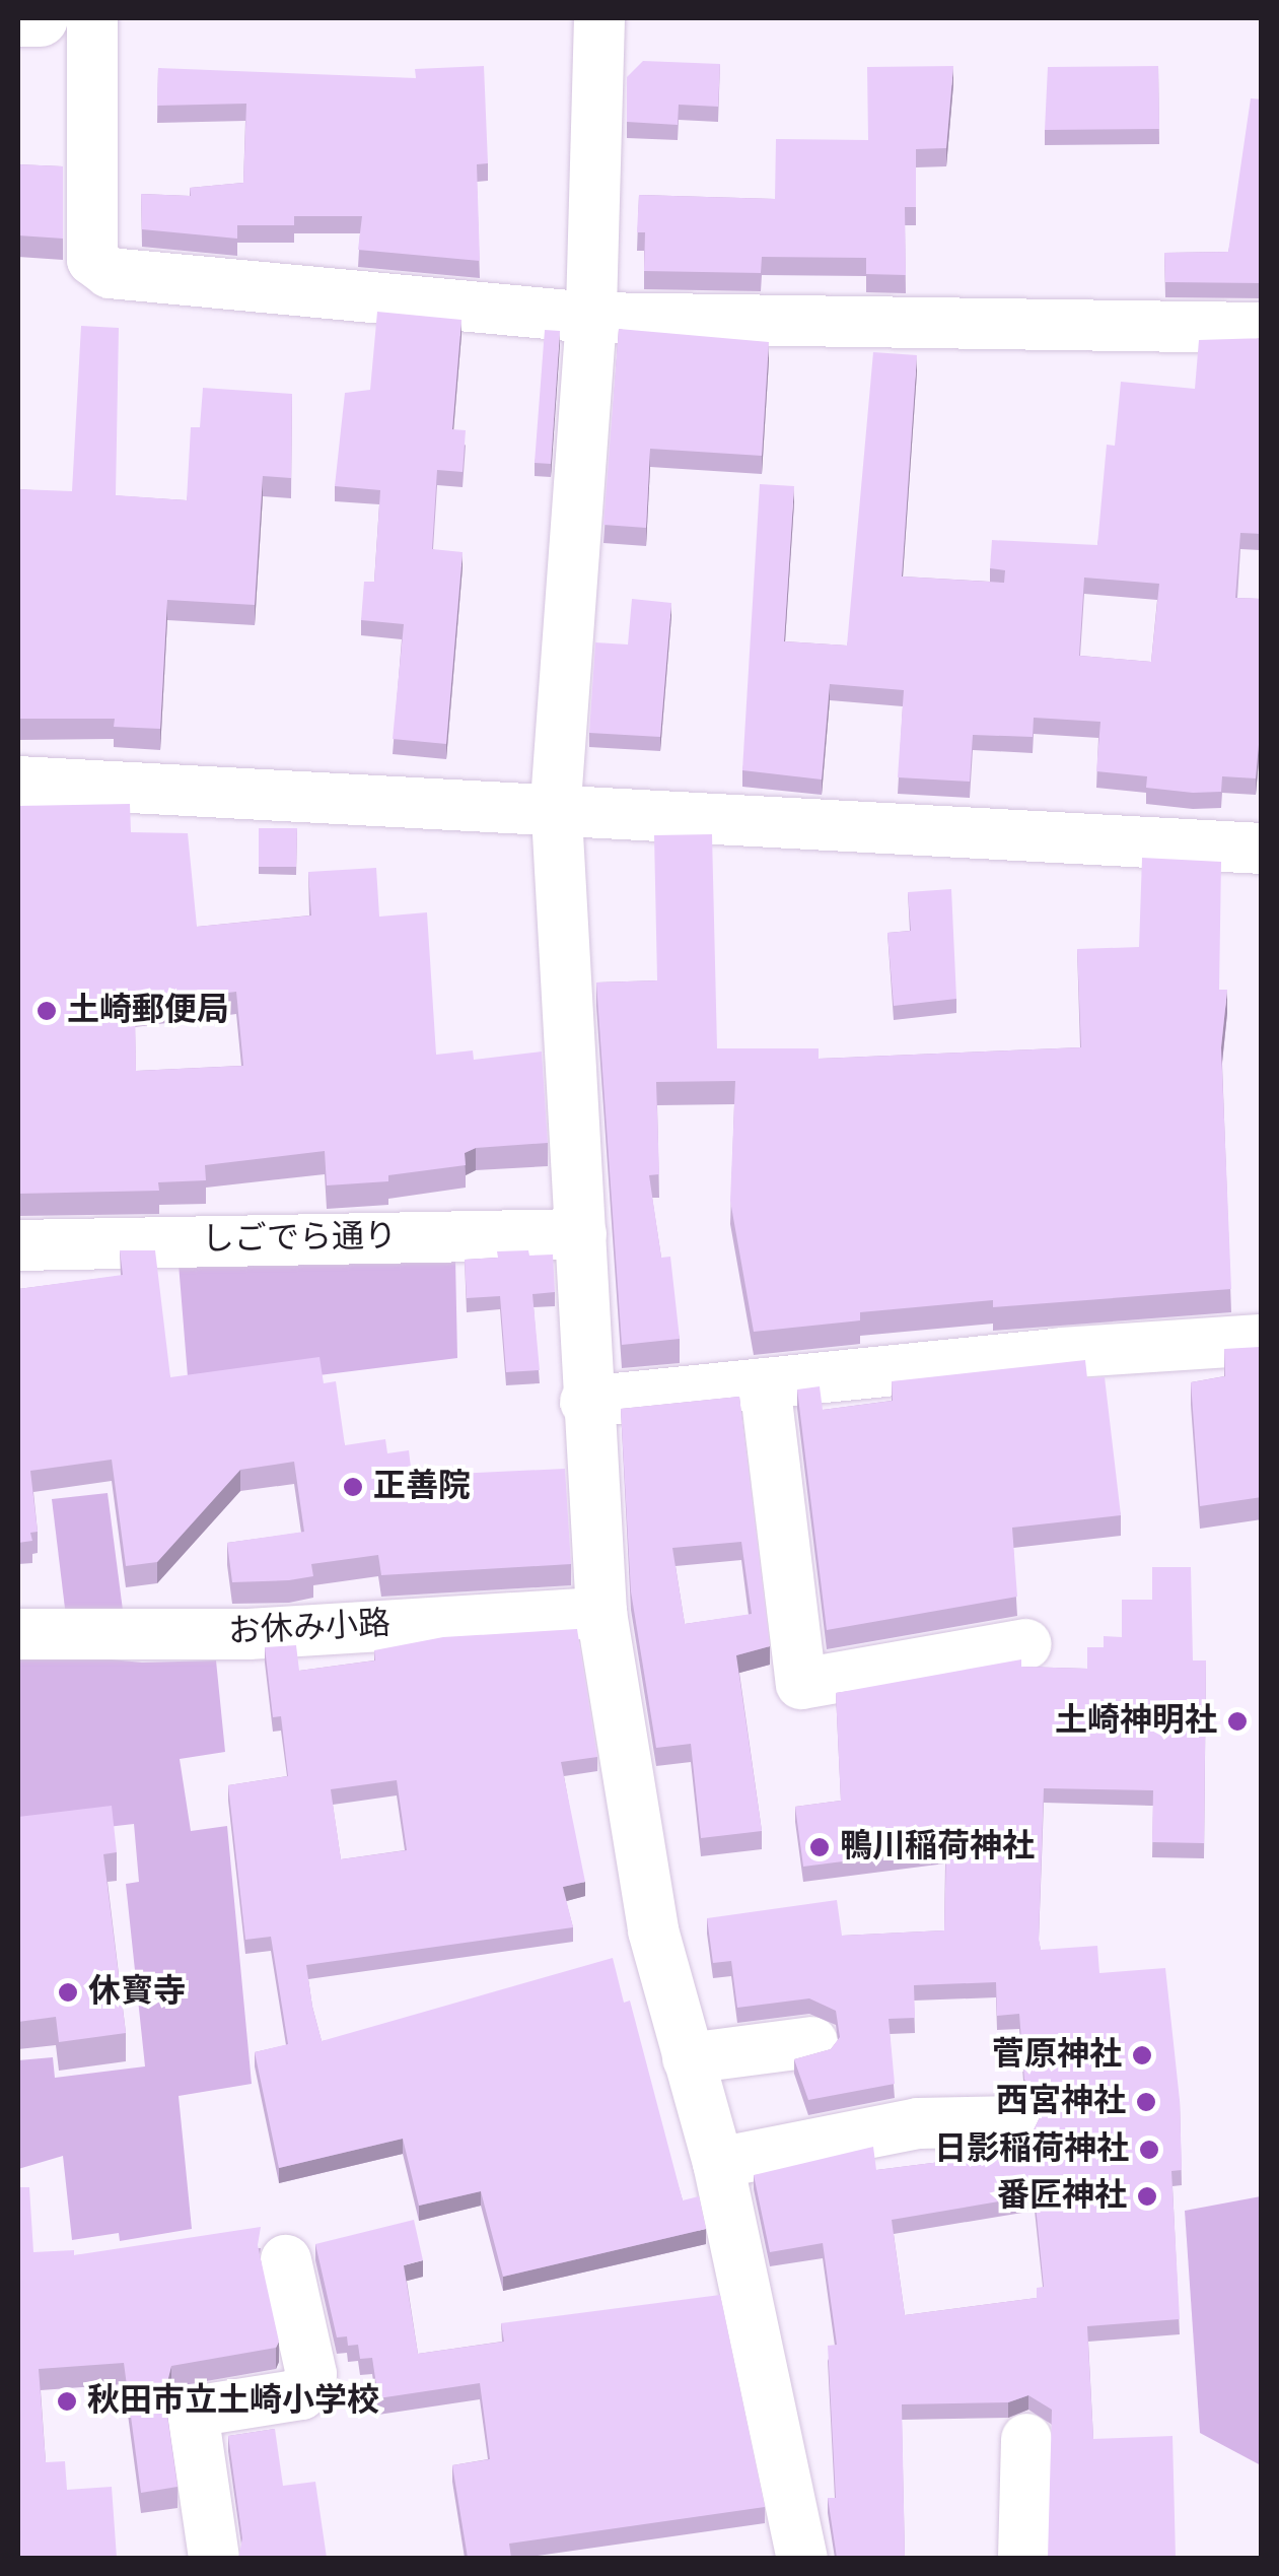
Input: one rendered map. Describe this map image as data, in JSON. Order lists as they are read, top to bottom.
{
  "streets": {
    "street": ["しごでら通り", "お休み小路"]
  },
  "places": [
    "土崎郵便局",
    "正善院",
    "土崎神明社",
    "鴨川稲荷神社",
    "休寳寺",
    "菅原神社",
    "西宮神社",
    "日影稲荷神社",
    "番匠神社",
    "秋田市立土崎小学校"
  ]
}
